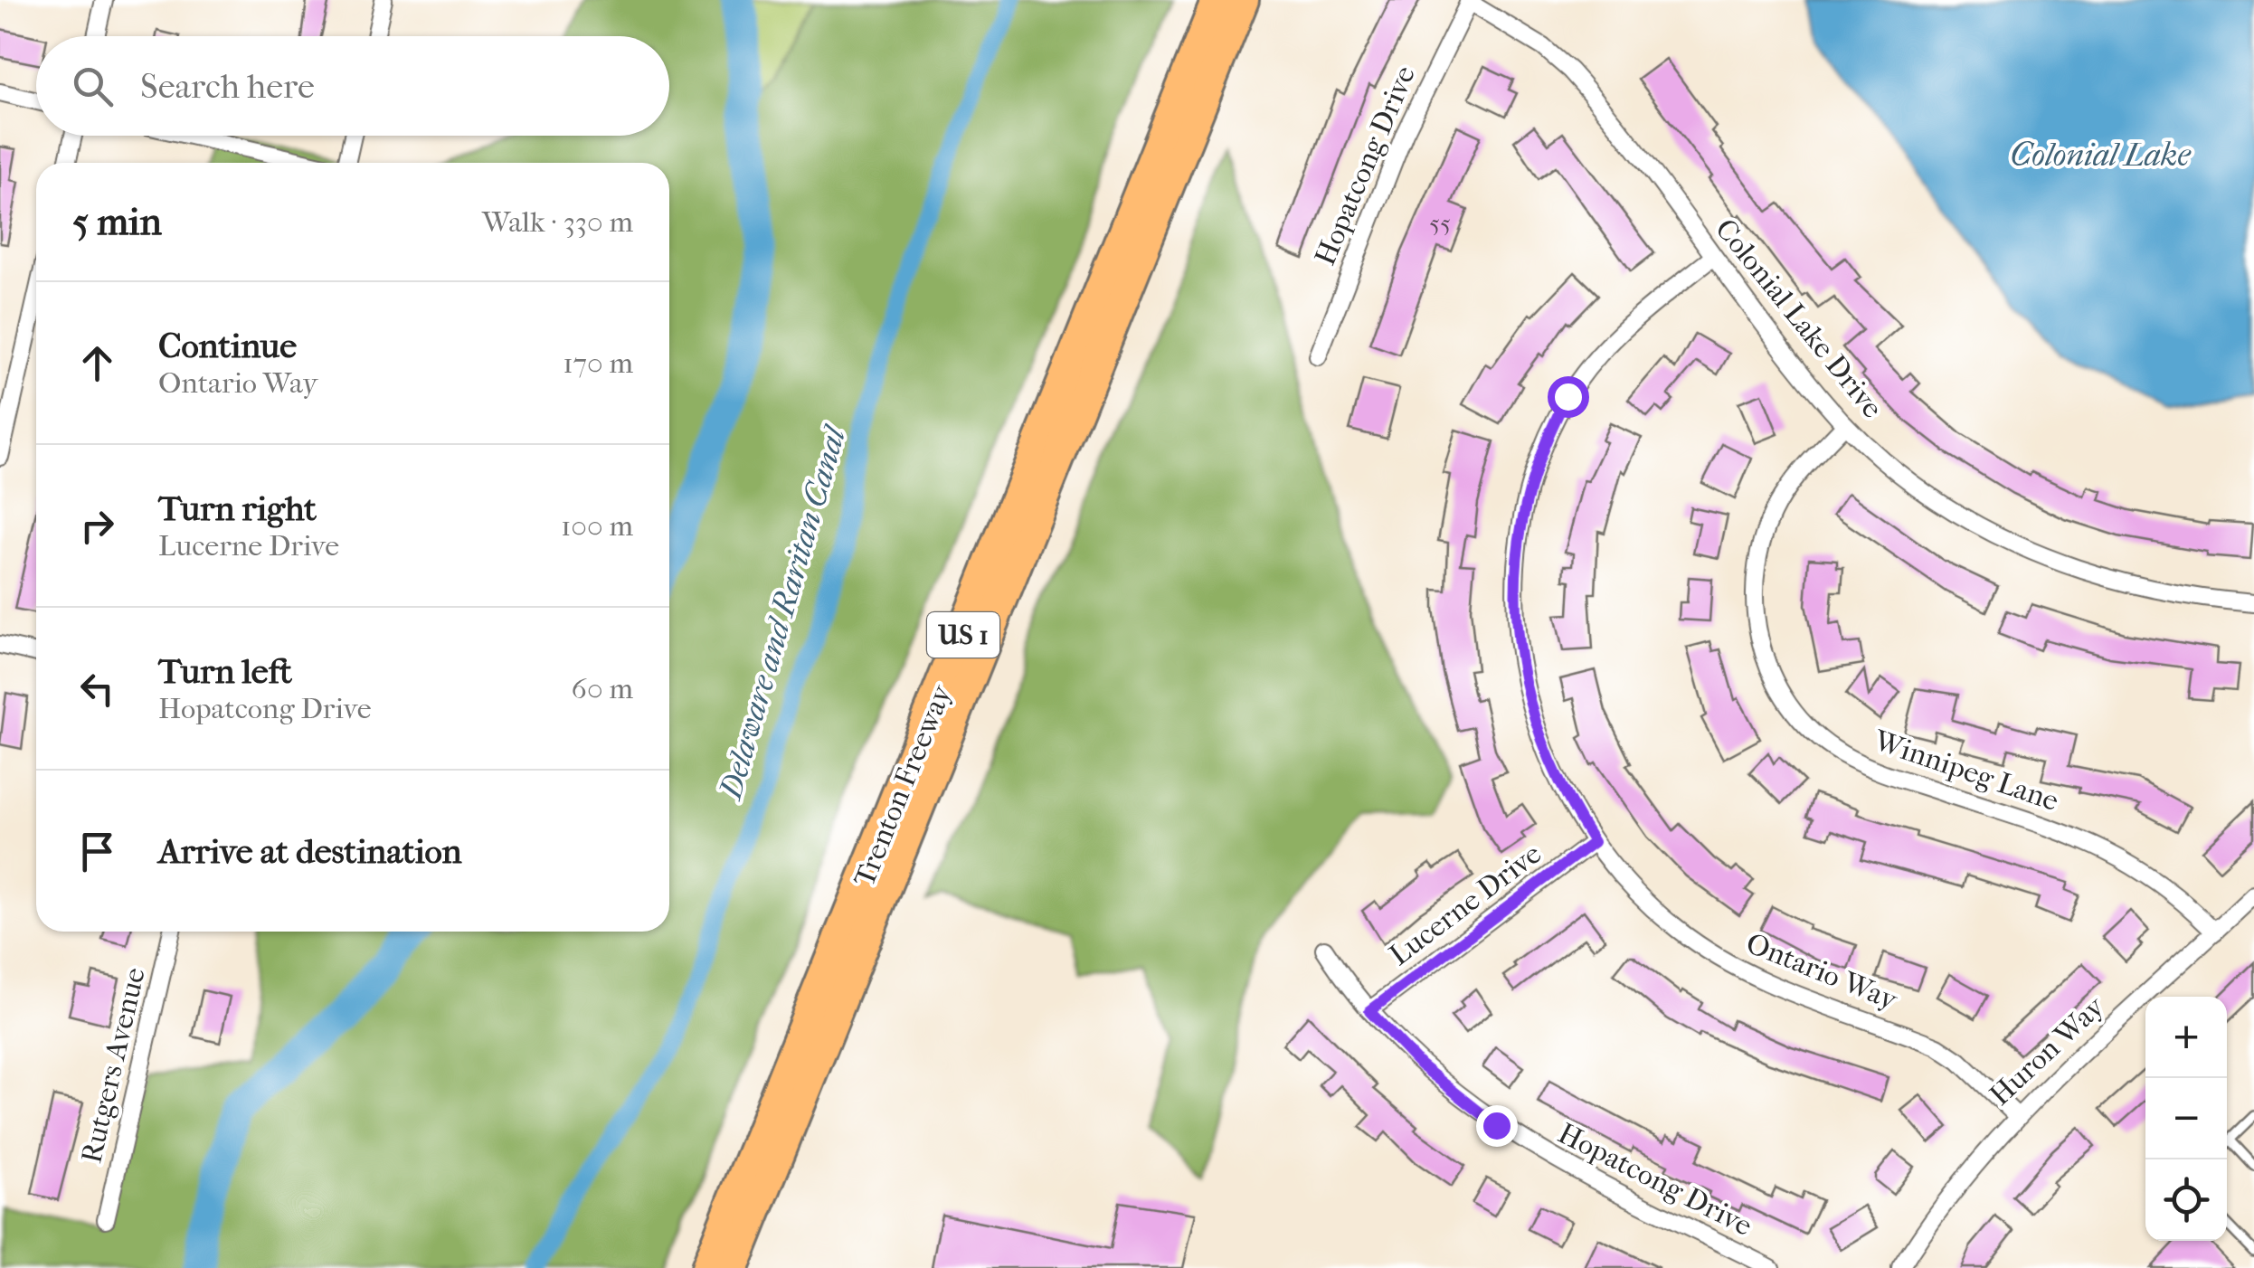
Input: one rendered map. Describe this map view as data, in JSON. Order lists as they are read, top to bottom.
{
  "streets": {
    "highway": ["US 1", "Trenton Freeway"],
    "street": [
      "Hopatcong Drive",
      "Colonial Lake Drive",
      "Winnipeg Lane",
      "Lucerne Drive",
      "Ontario Way",
      "Huron Way",
      "Rutgers Avenue"
    ]
  },
  "crossings": [
    ["Hopatcong Drive", "Colonial Lake Drive"],
    ["Hopatcong Drive", "Lucerne Drive"],
    ["Colonial Lake Drive", "Winnipeg Lane"],
    ["Colonial Lake Drive", "Ontario Way"],
    ["Winnipeg Lane", "Huron Way"],
    ["Lucerne Drive", "Ontario Way"],
    ["Ontario Way", "Huron Way"]
  ],
  "water": ["Colonial Lake", "Delaware and Raritan Canal"],
  "house_numbers": ["55"],
  "page": {
    "search": "Search here",
    "heading": ["5 min", "Walk · 330 m"],
    "list": [
      ["Continue", "Ontario Way", "170 m"],
      ["Turn right", "Lucerne Drive", "100 m"],
      ["Turn left", "Hopatcong Drive", "60 m"],
      "Arrive at destination"
    ],
    "map_buttons": ["+", "−"]
  }
}
